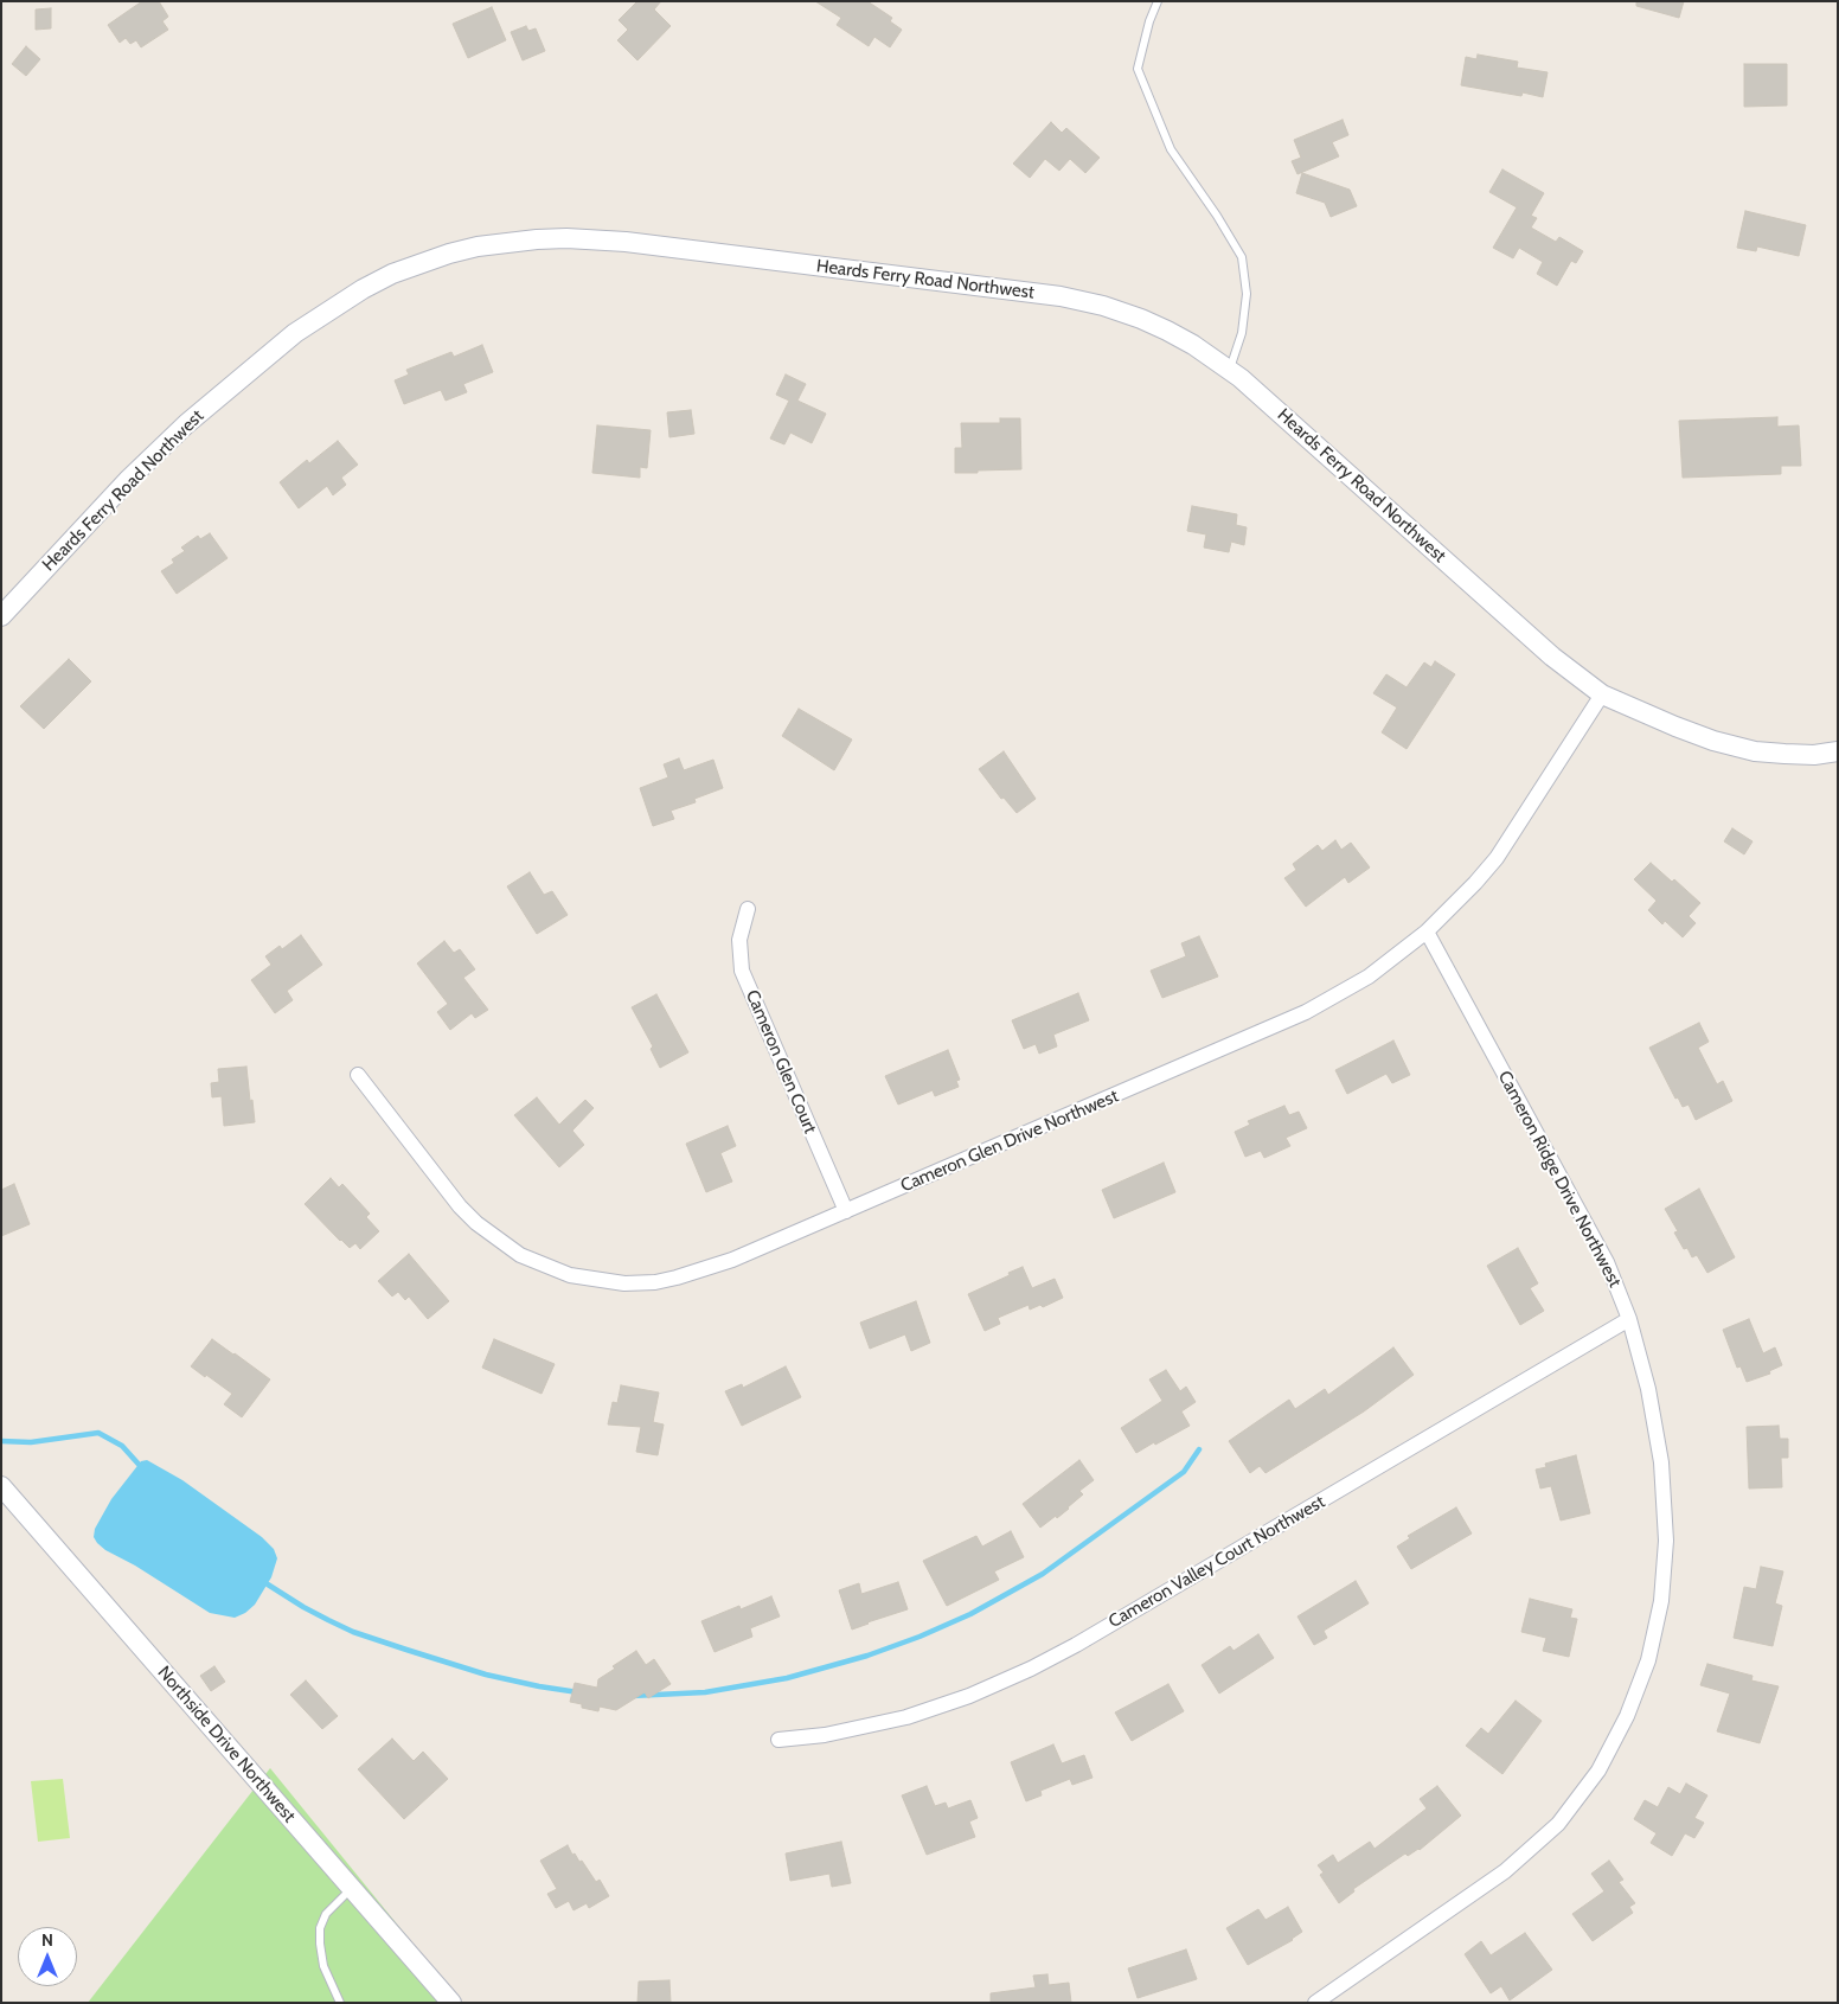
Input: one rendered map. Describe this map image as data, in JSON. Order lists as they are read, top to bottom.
{
  "streets": {
    "street": [
      "Heards Ferry Road Northwest",
      "Cameron Glen Court",
      "Cameron Glen Drive Northwest",
      "Cameron Ridge Drive Northwest",
      "Cameron Valley Court Northwest",
      "Northside Drive Northwest"
    ]
  },
  "crossings": [
    ["Heards Ferry Road Northwest", "Cameron Glen Drive Northwest"],
    ["Cameron Glen Court", "Cameron Glen Drive Northwest"],
    ["Cameron Glen Drive Northwest", "Cameron Ridge Drive Northwest"],
    ["Cameron Ridge Drive Northwest", "Cameron Valley Court Northwest"]
  ],
  "north": "top"
}
